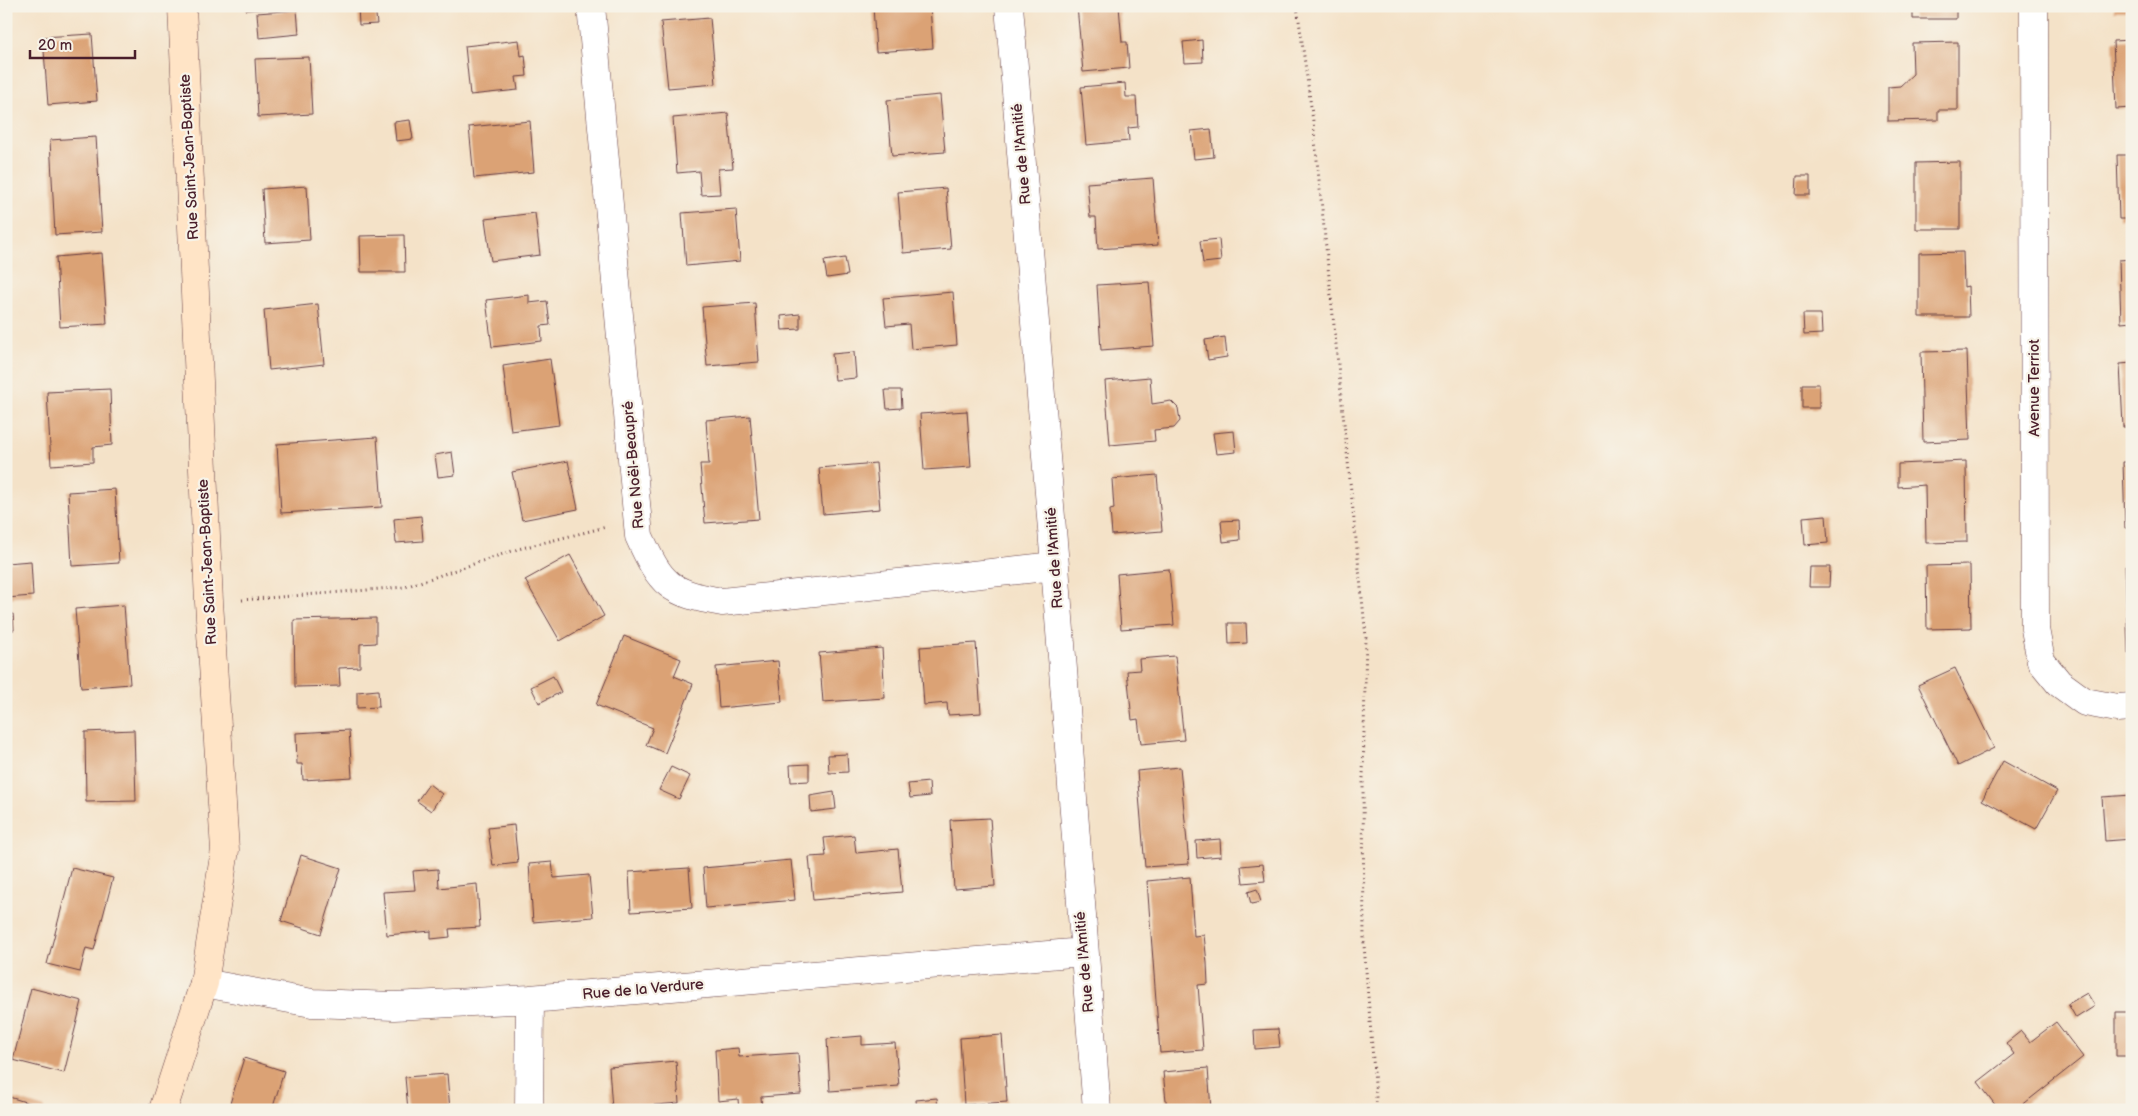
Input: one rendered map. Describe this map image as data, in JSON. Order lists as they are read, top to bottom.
{
  "streets": {
    "street": [
      "Rue de l'Amitié",
      "Rue Saint-Jean-Baptiste",
      "Avenue Terriot",
      "Rue Noël-Beaupré",
      "Rue de la Verdure"
    ]
  },
  "crossings": [
    ["Rue de l'Amitié", "Rue Noël-Beaupré"],
    ["Rue de l'Amitié", "Rue de la Verdure"],
    ["Rue Saint-Jean-Baptiste", "Rue de la Verdure"]
  ],
  "scale_bar": "20 m"
}
